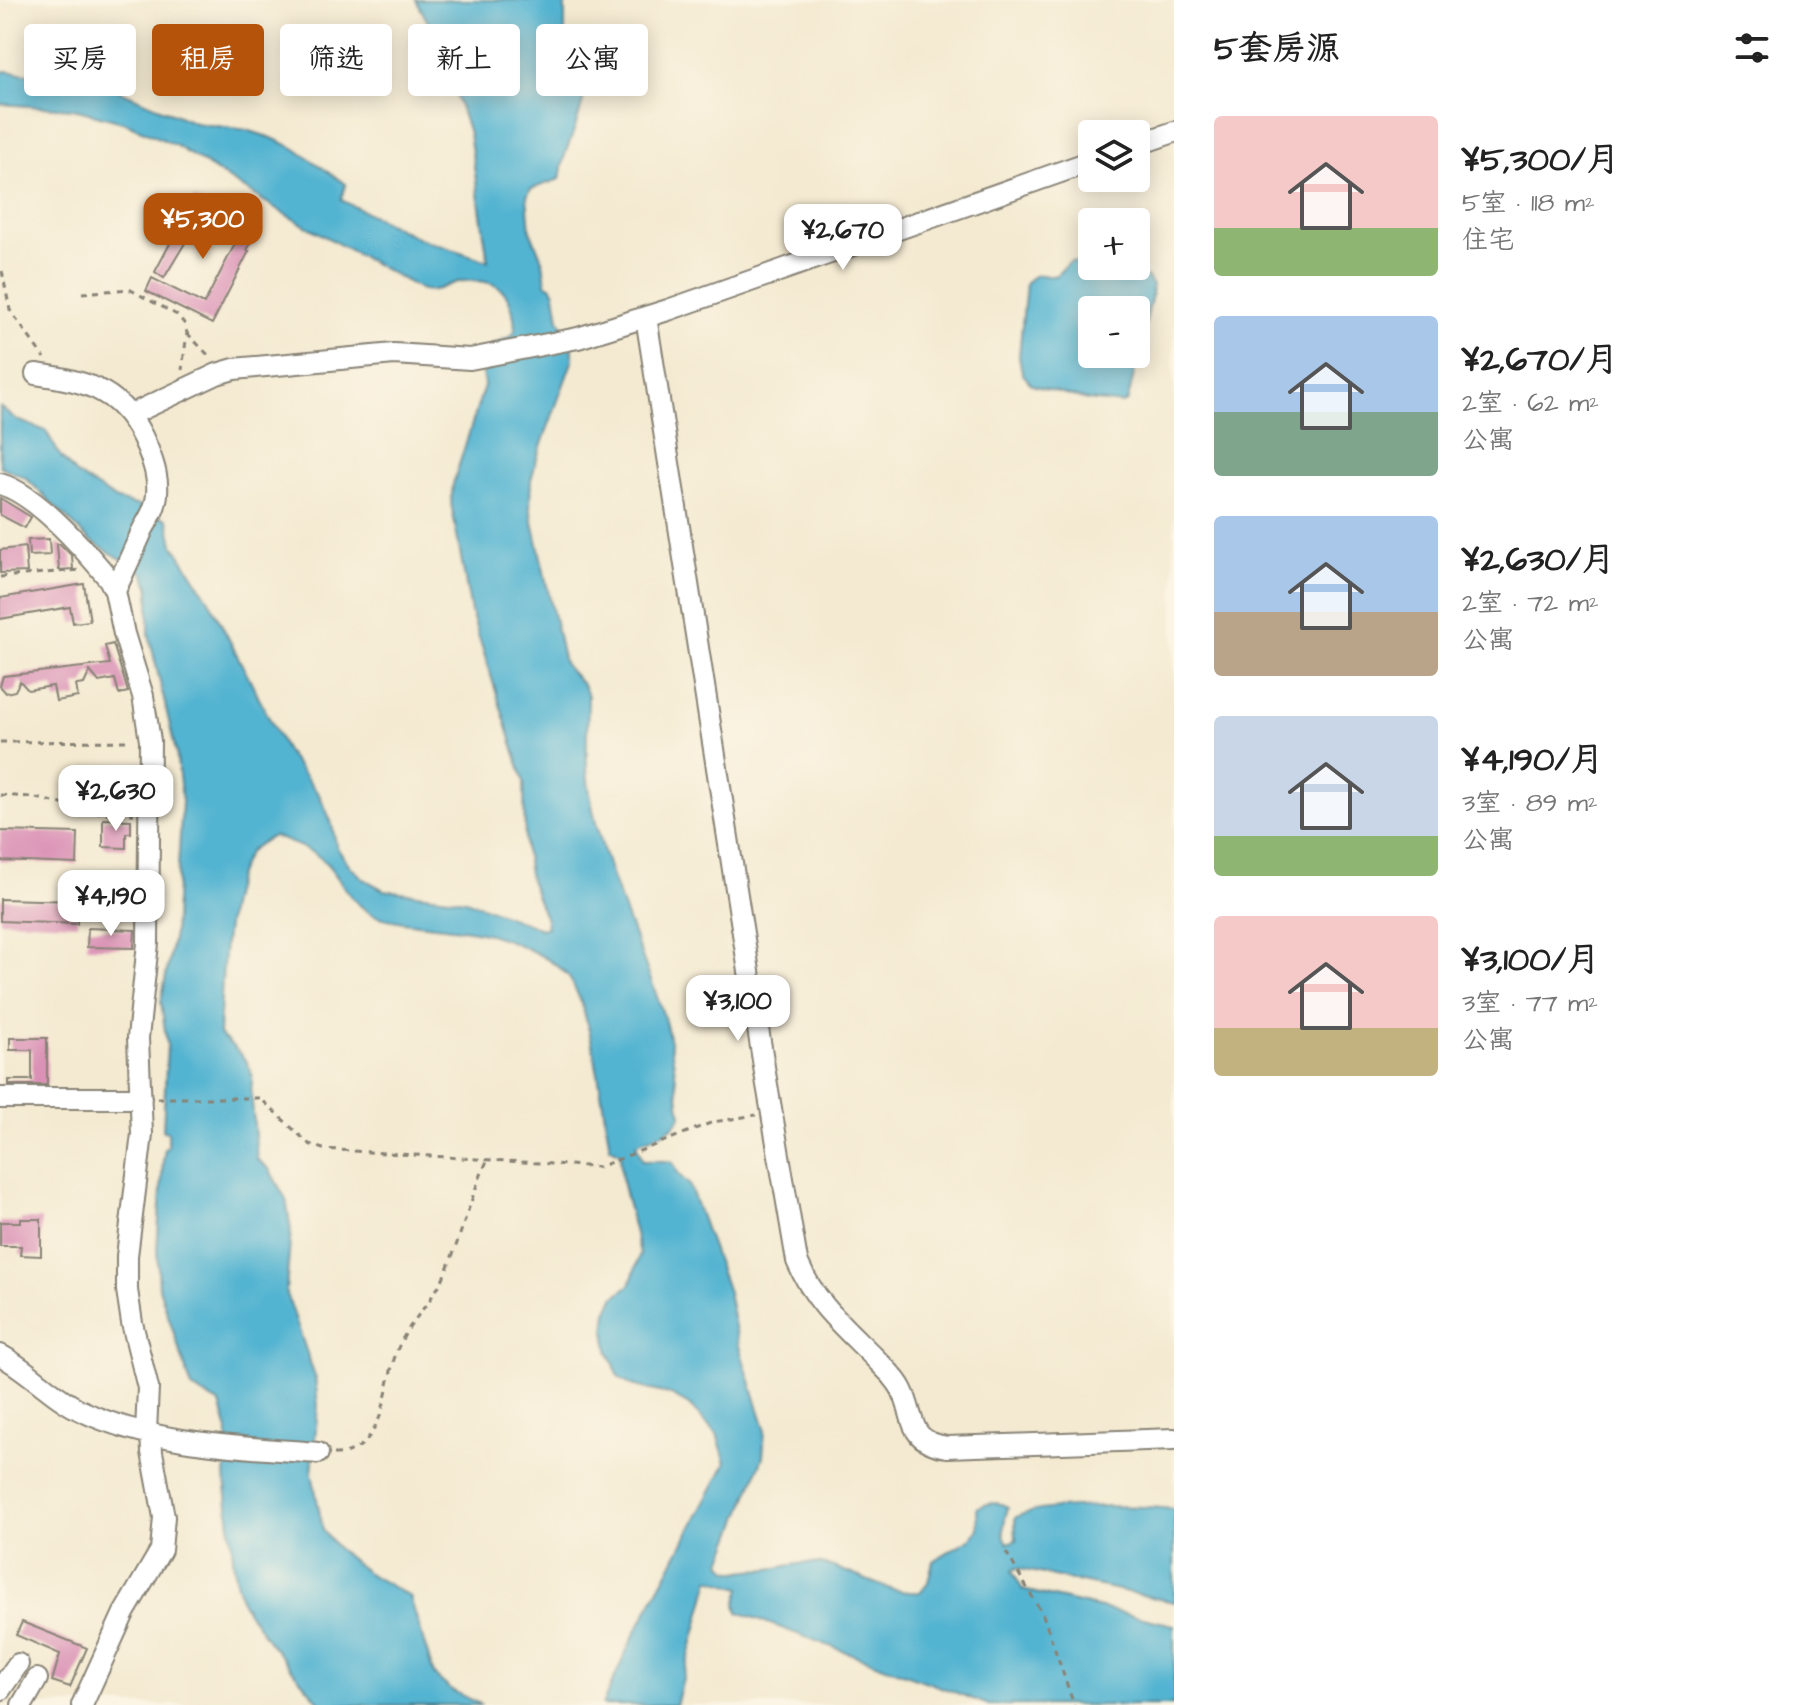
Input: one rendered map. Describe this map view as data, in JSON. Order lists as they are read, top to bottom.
{
  "page": {
    "heading": "5套房源",
    "chip": [
      "买房",
      "租房",
      "筛选",
      "新上",
      "公寓"
    ],
    "list": [
      {
        "name": "¥5,300/月",
        "note": "5室 · 118 m² · 住宅"
      },
      {
        "name": "¥2,670/月",
        "note": "2室 · 62 m² · 公寓"
      },
      {
        "name": "¥2,630/月",
        "note": "2室 · 72 m² · 公寓"
      },
      {
        "name": "¥4,190/月",
        "note": "3室 · 89 m² · 公寓"
      },
      {
        "name": "¥3,100/月",
        "note": "3室 · 77 m² · 公寓"
      }
    ],
    "map_buttons": ["+", "−"],
    "price": [
      "¥5,300",
      "¥2,670",
      "¥2,630",
      "¥4,190",
      "¥3,100"
    ]
  }
}
